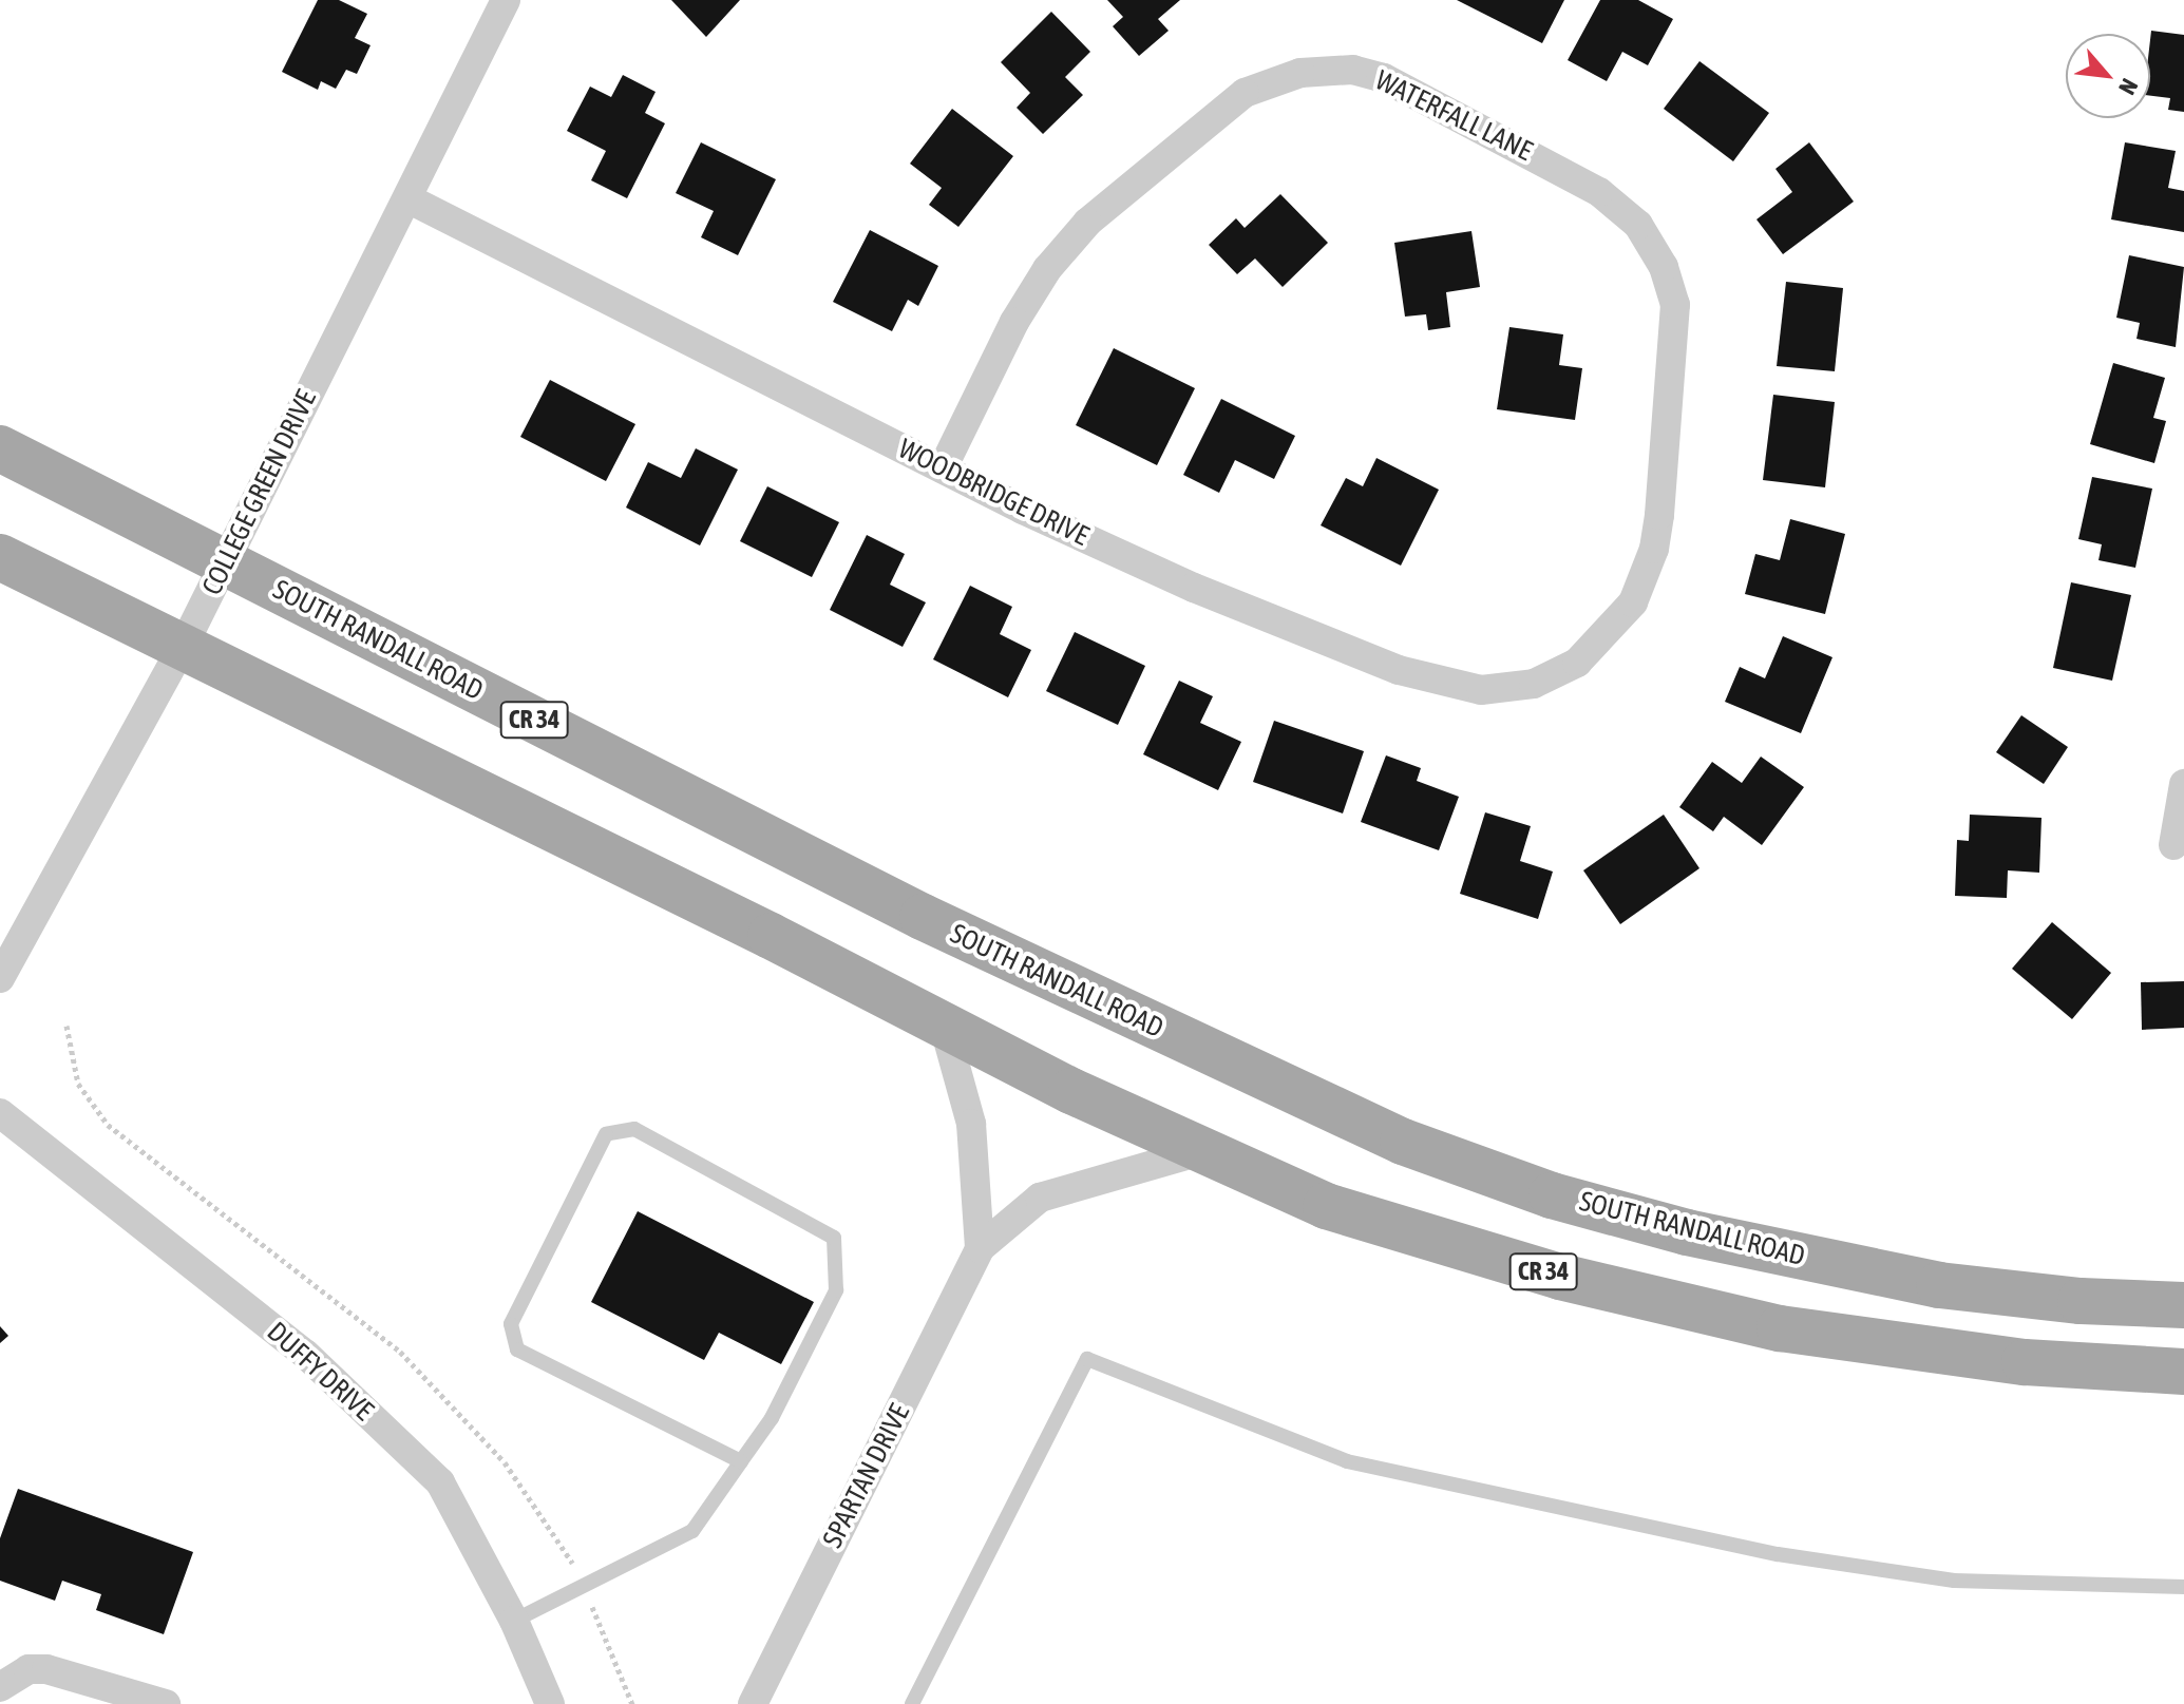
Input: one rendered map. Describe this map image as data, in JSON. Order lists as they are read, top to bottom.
{
  "streets": {
    "main road": ["SOUTH RANDALL ROAD", "CR 34"],
    "street": [
      "WATERFALL LANE",
      "COLLEGE GREEN DRIVE",
      "WOODBRIDGE DRIVE",
      "DUFFY DRIVE",
      "SPARTAN DRIVE"
    ]
  },
  "crossings": [
    ["WATERFALL LANE", "WOODBRIDGE DRIVE"],
    ["COLLEGE GREEN DRIVE", "WOODBRIDGE DRIVE"],
    ["COLLEGE GREEN DRIVE", "SOUTH RANDALL ROAD"],
    ["COLLEGE GREEN DRIVE", "CR 34"],
    ["CR 34", "SPARTAN DRIVE"]
  ],
  "north": "bottom right"
}
